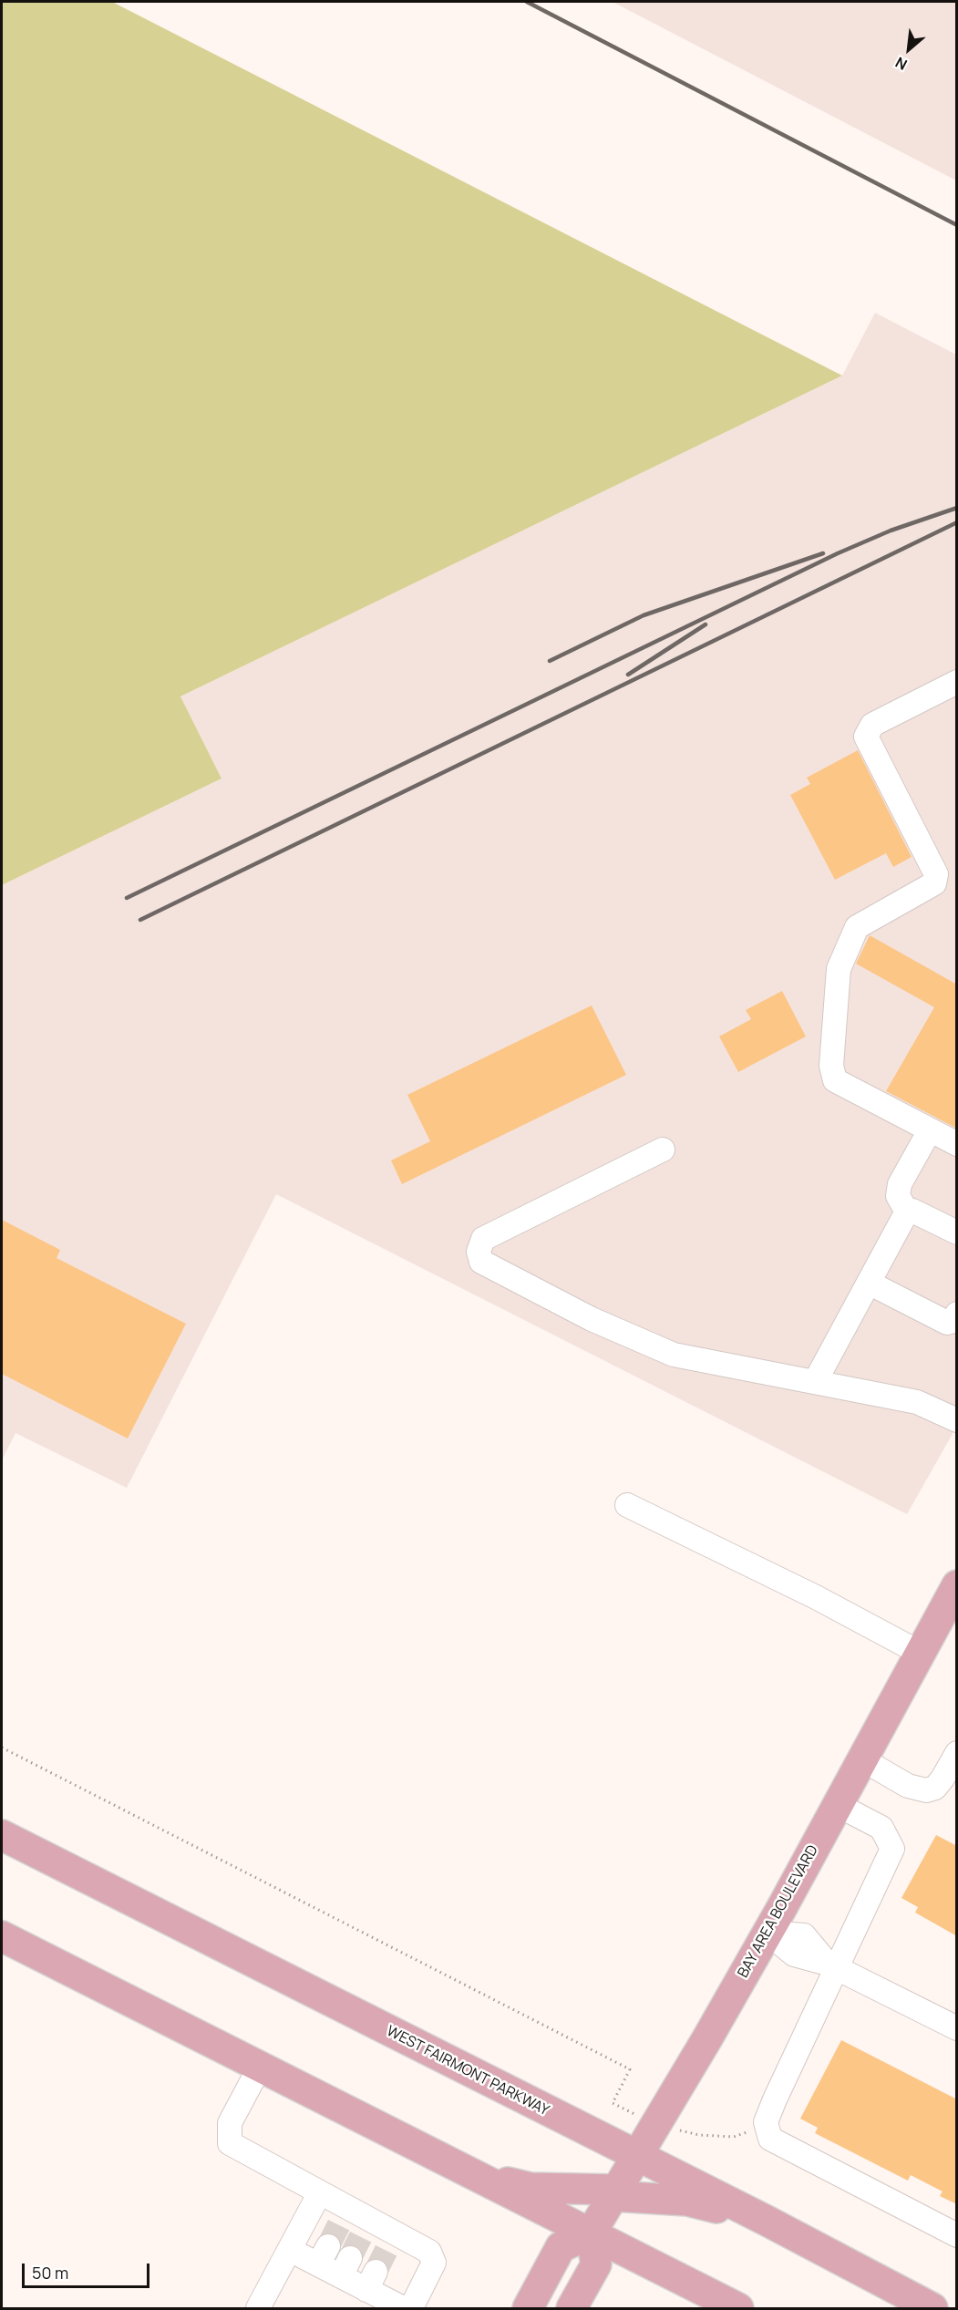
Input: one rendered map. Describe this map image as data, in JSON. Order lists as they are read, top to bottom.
{
  "streets": {
    "main road": ["BAY AREA BOULEVARD", "WEST FAIRMONT PARKWAY"]
  },
  "crossings": [
    ["BAY AREA BOULEVARD", "WEST FAIRMONT PARKWAY"]
  ],
  "scale_bar": "50 m",
  "north": "bottom left"
}
